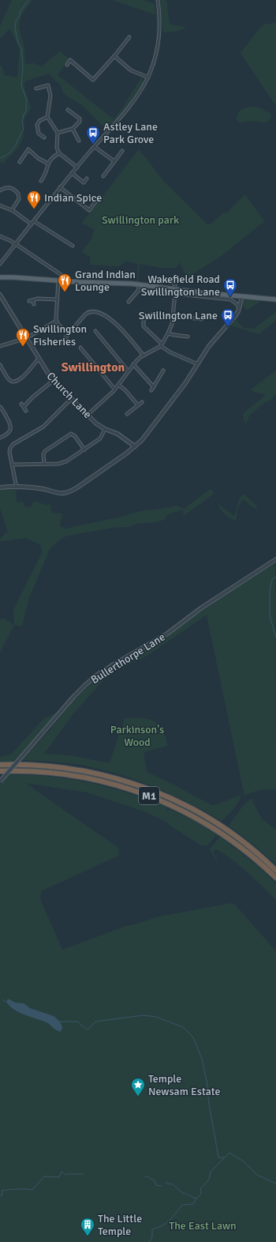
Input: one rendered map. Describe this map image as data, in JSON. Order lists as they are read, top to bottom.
{
  "streets": {
    "highway": ["M1"],
    "street": ["Church Lane", "Bullerthorpe Lane"]
  },
  "districts": ["Swillington"],
  "parks": ["Swillington park", "Parkinson's Wood", "The East Lawn"],
  "places": {
    "bus stop": ["Astley Lane Park Grove", "Wakefield Road Swillington Lane", "Swillington Lane"],
    "restaurant": ["Indian Spice", "Grand Indian Lounge", "Swillington Fisheries"],
    "place": ["Temple Newsam Estate"],
    "building": ["The Little Temple"]
  }
}
